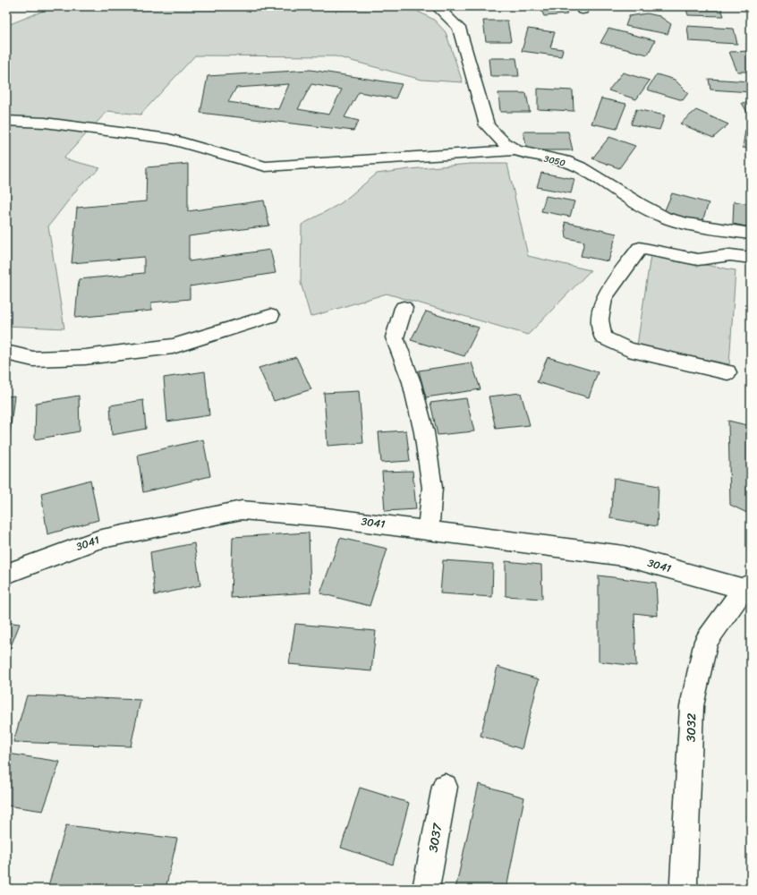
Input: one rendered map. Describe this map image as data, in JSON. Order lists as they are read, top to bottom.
{
  "streets": {
    "street": [
      "3050",
      "3041",
      "3032",
      "3037"
    ]
  },
  "crossings": [
    ["3041", "3032"]
  ]
}
